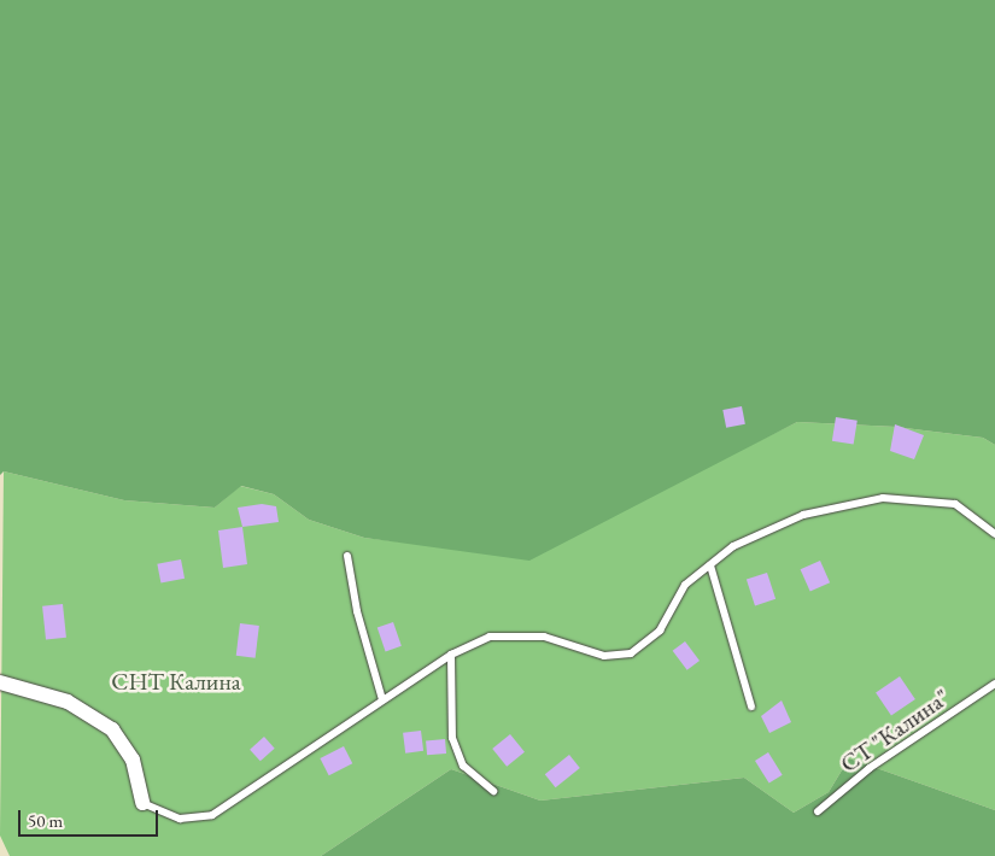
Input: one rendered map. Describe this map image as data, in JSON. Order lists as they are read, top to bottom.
{
  "streets": {
    "lane": ["СТ \"Калина\""]
  },
  "parks": ["СНТ Калина"],
  "scale_bar": "50 m"
}
